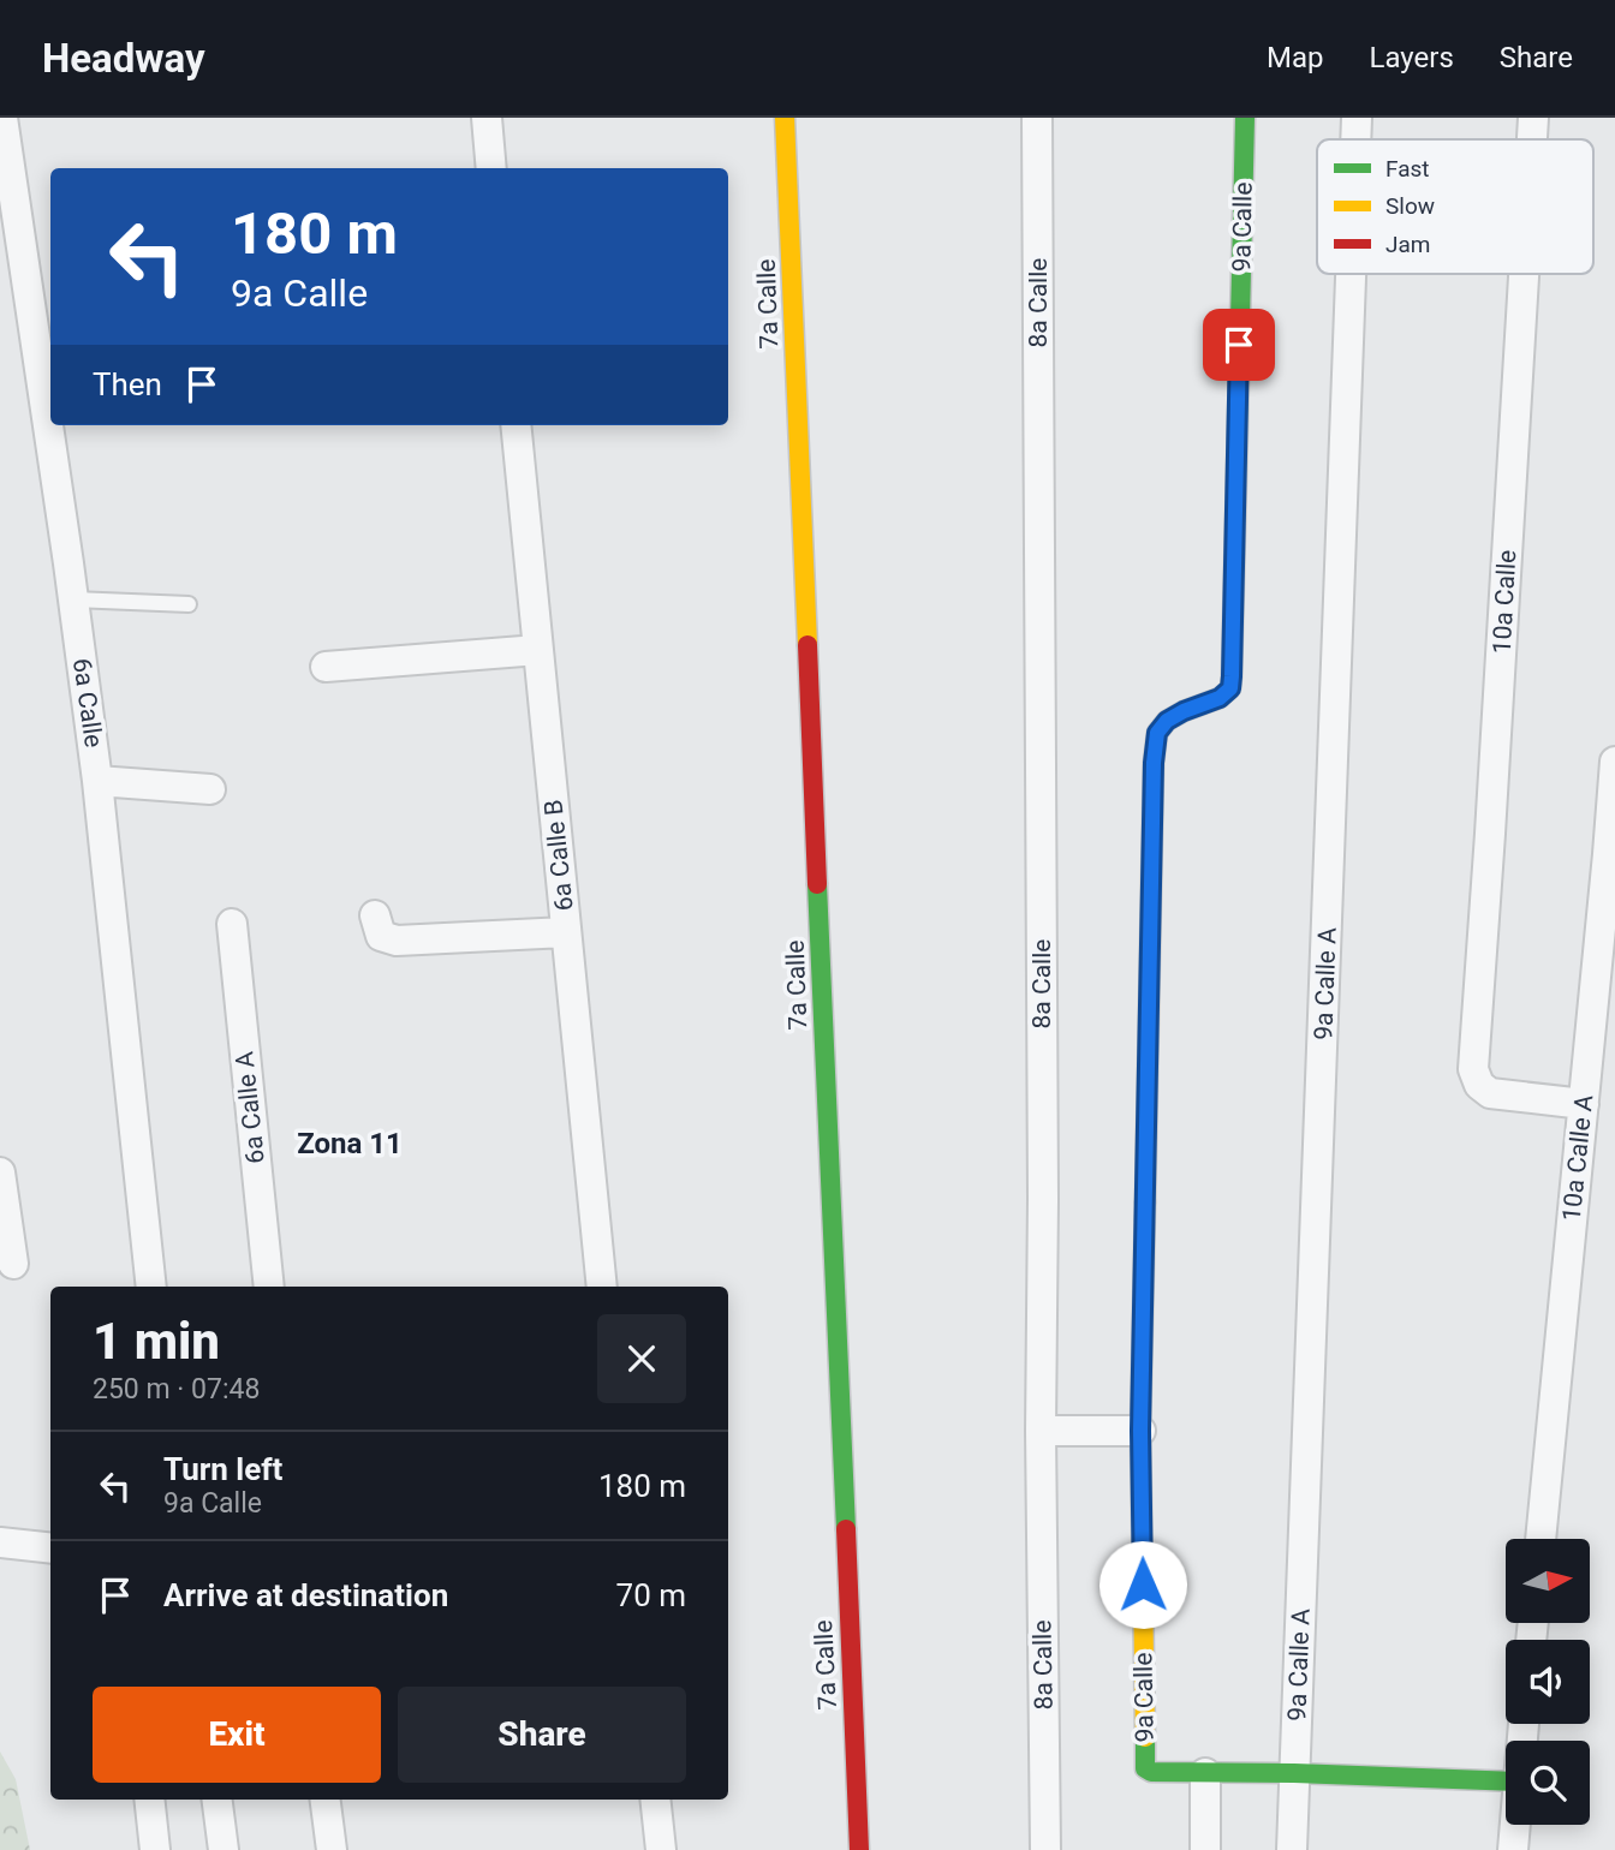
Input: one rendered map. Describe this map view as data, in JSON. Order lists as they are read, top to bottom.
{
  "streets": {
    "street": [
      "9a Calle",
      "8a Calle",
      "7a Calle",
      "10a Calle",
      "6a Calle",
      "6a Calle B",
      "9a Calle A",
      "6a Calle A",
      "10a Calle A"
    ]
  },
  "crossings": [
    ["10a Calle", "10a Calle A"]
  ],
  "districts": ["Zona 11"],
  "legend": ["Fast", "Slow", "Jam"],
  "north": "right",
  "page": {
    "header": "Headway",
    "nav": ["Map", "Layers", "Share"],
    "turn": ["180 m", "9a Calle"],
    "then": "Then",
    "heading": ["1 min", "250 m · 07:48"],
    "list": [
      {
        "name": "Turn left",
        "note": "9a Calle",
        "value": "180 m"
      },
      {
        "name": "Arrive at destination",
        "value": "70 m"
      }
    ],
    "buttons": ["Exit", "Share"]
  }
}
